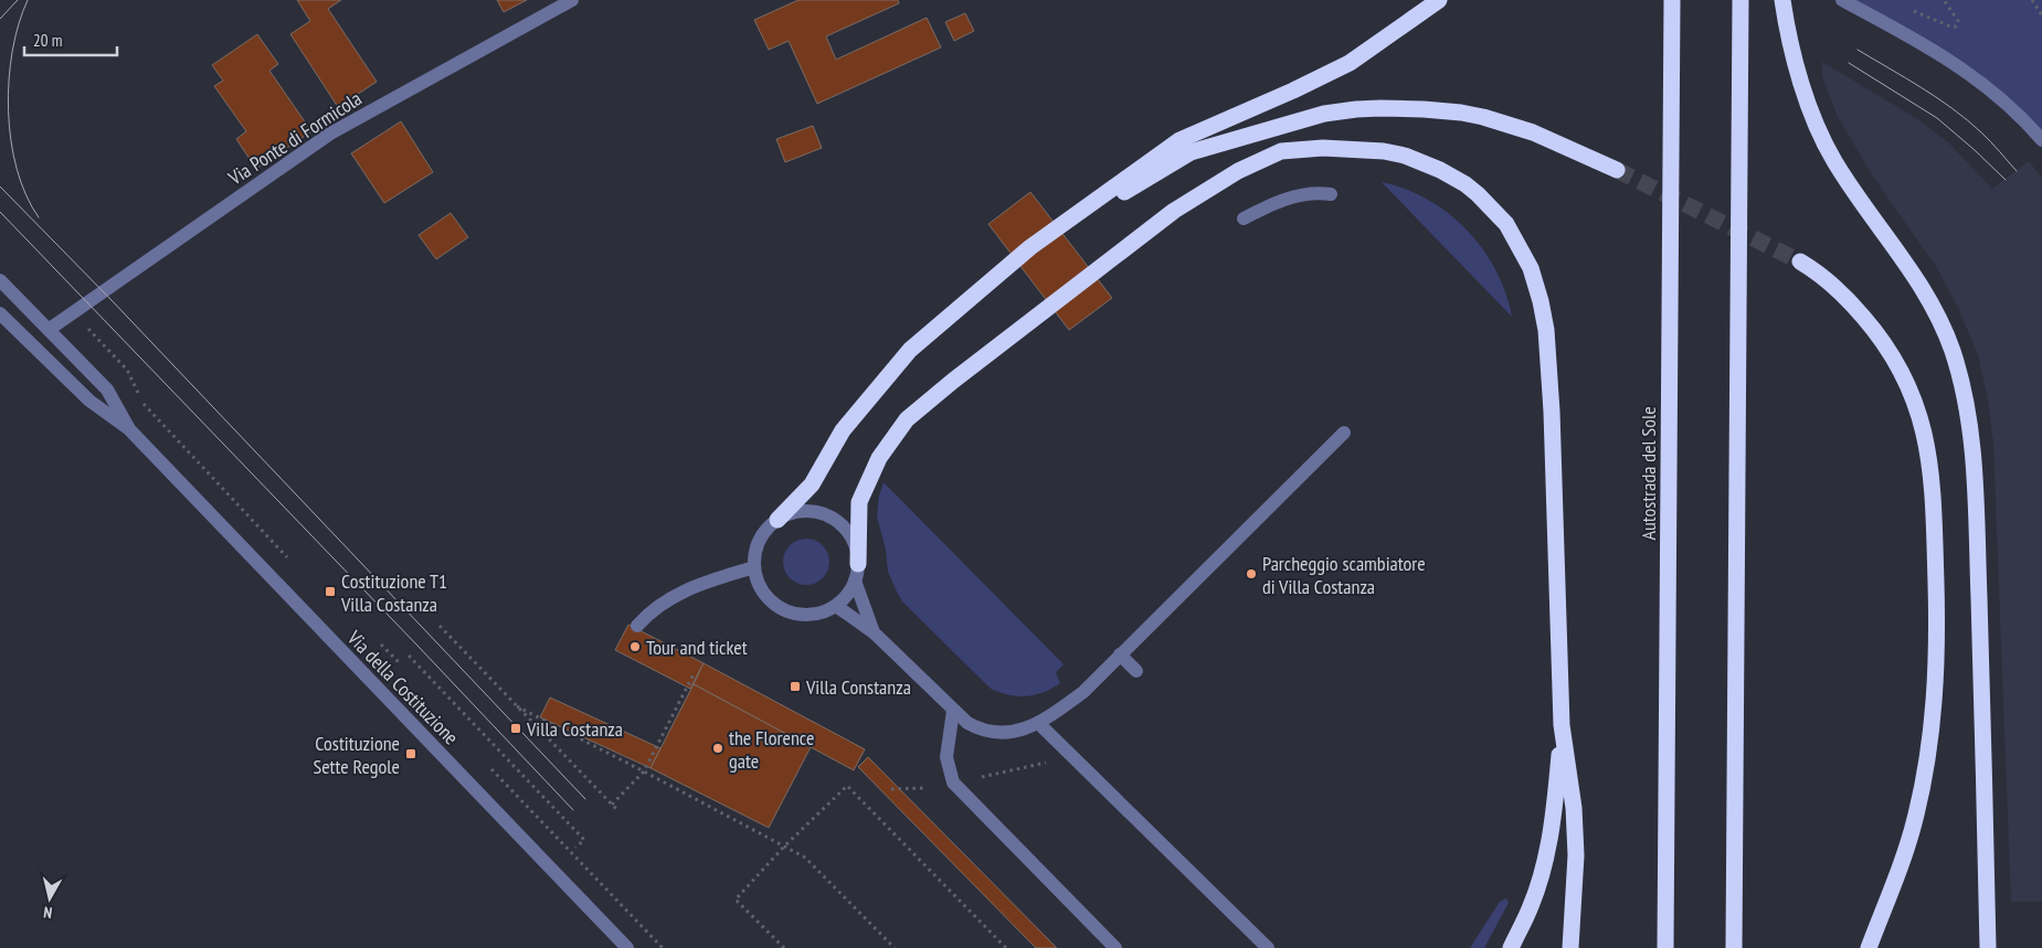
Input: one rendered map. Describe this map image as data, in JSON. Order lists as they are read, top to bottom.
{
  "streets": {
    "highway": ["Autostrada del Sole"],
    "street": ["Via Ponte di Formicola", "Via della Costituzione"]
  },
  "crossings": [
    ["Via Ponte di Formicola", "Via della Costituzione"]
  ],
  "places": {
    "other": ["Parcheggio scambiatore di Villa Costanza", "Tour and ticket", "the Florence gate"],
    "transit": [
      "Costituzione T1 Villa Costanza",
      "Villa Constanza",
      "Villa Costanza",
      "Costituzione Sette Regole"
    ]
  },
  "scale_bar": "20 m",
  "north": "bottom"
}
